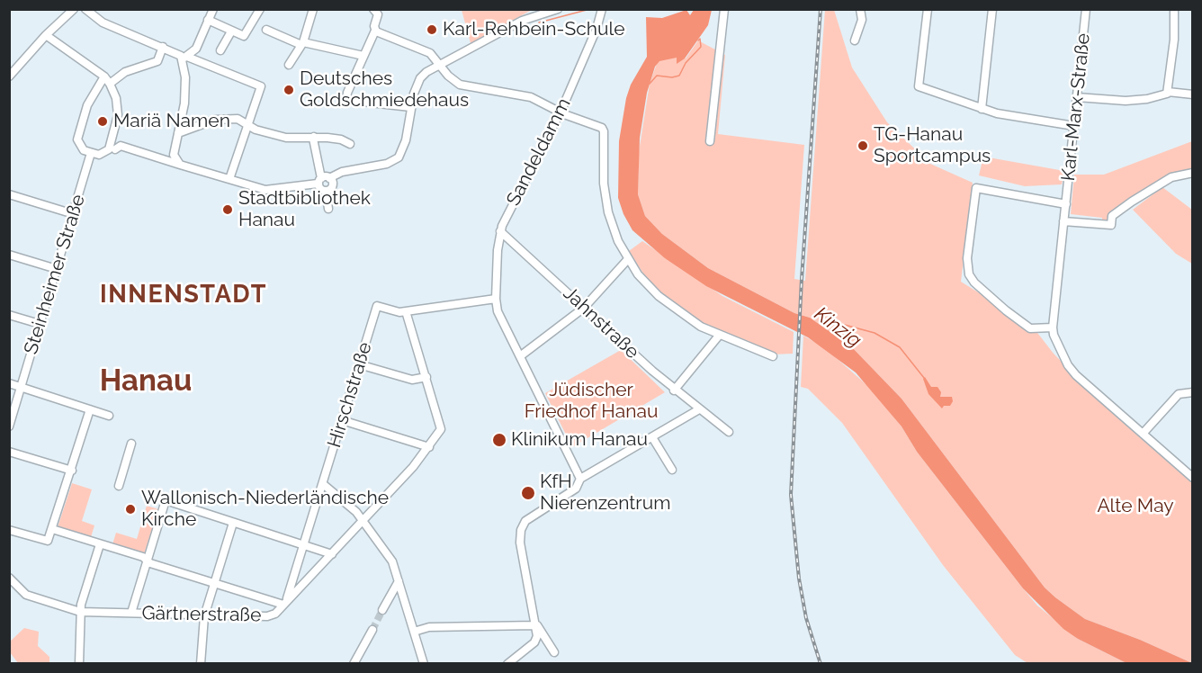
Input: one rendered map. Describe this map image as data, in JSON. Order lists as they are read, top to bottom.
{
  "streets": {
    "street": [
      "Karl-Marx-Straße",
      "Sandeldamm",
      "Steinheimer Straße",
      "Jahnstraße",
      "Hirschstraße",
      "Gärtnerstraße"
    ]
  },
  "crossings": [
    ["Sandeldamm", "Jahnstraße"],
    ["Hirschstraße", "Gärtnerstraße"]
  ],
  "districts": ["INNENSTADT", "Hanau"],
  "water": ["Kinzig"],
  "parks": ["Jüdischer Friedhof Hanau", "Alte May"],
  "places": [
    "Karl-Rehbein-Schule",
    "Deutsches Goldschmiedehaus",
    "Mariä Namen",
    "TG-Hanau Sportcampus",
    "Stadtbibliothek Hanau",
    "Klinikum Hanau",
    "KfH Nierenzentrum",
    "Wallonisch-Niederländische Kirche"
  ]
}
